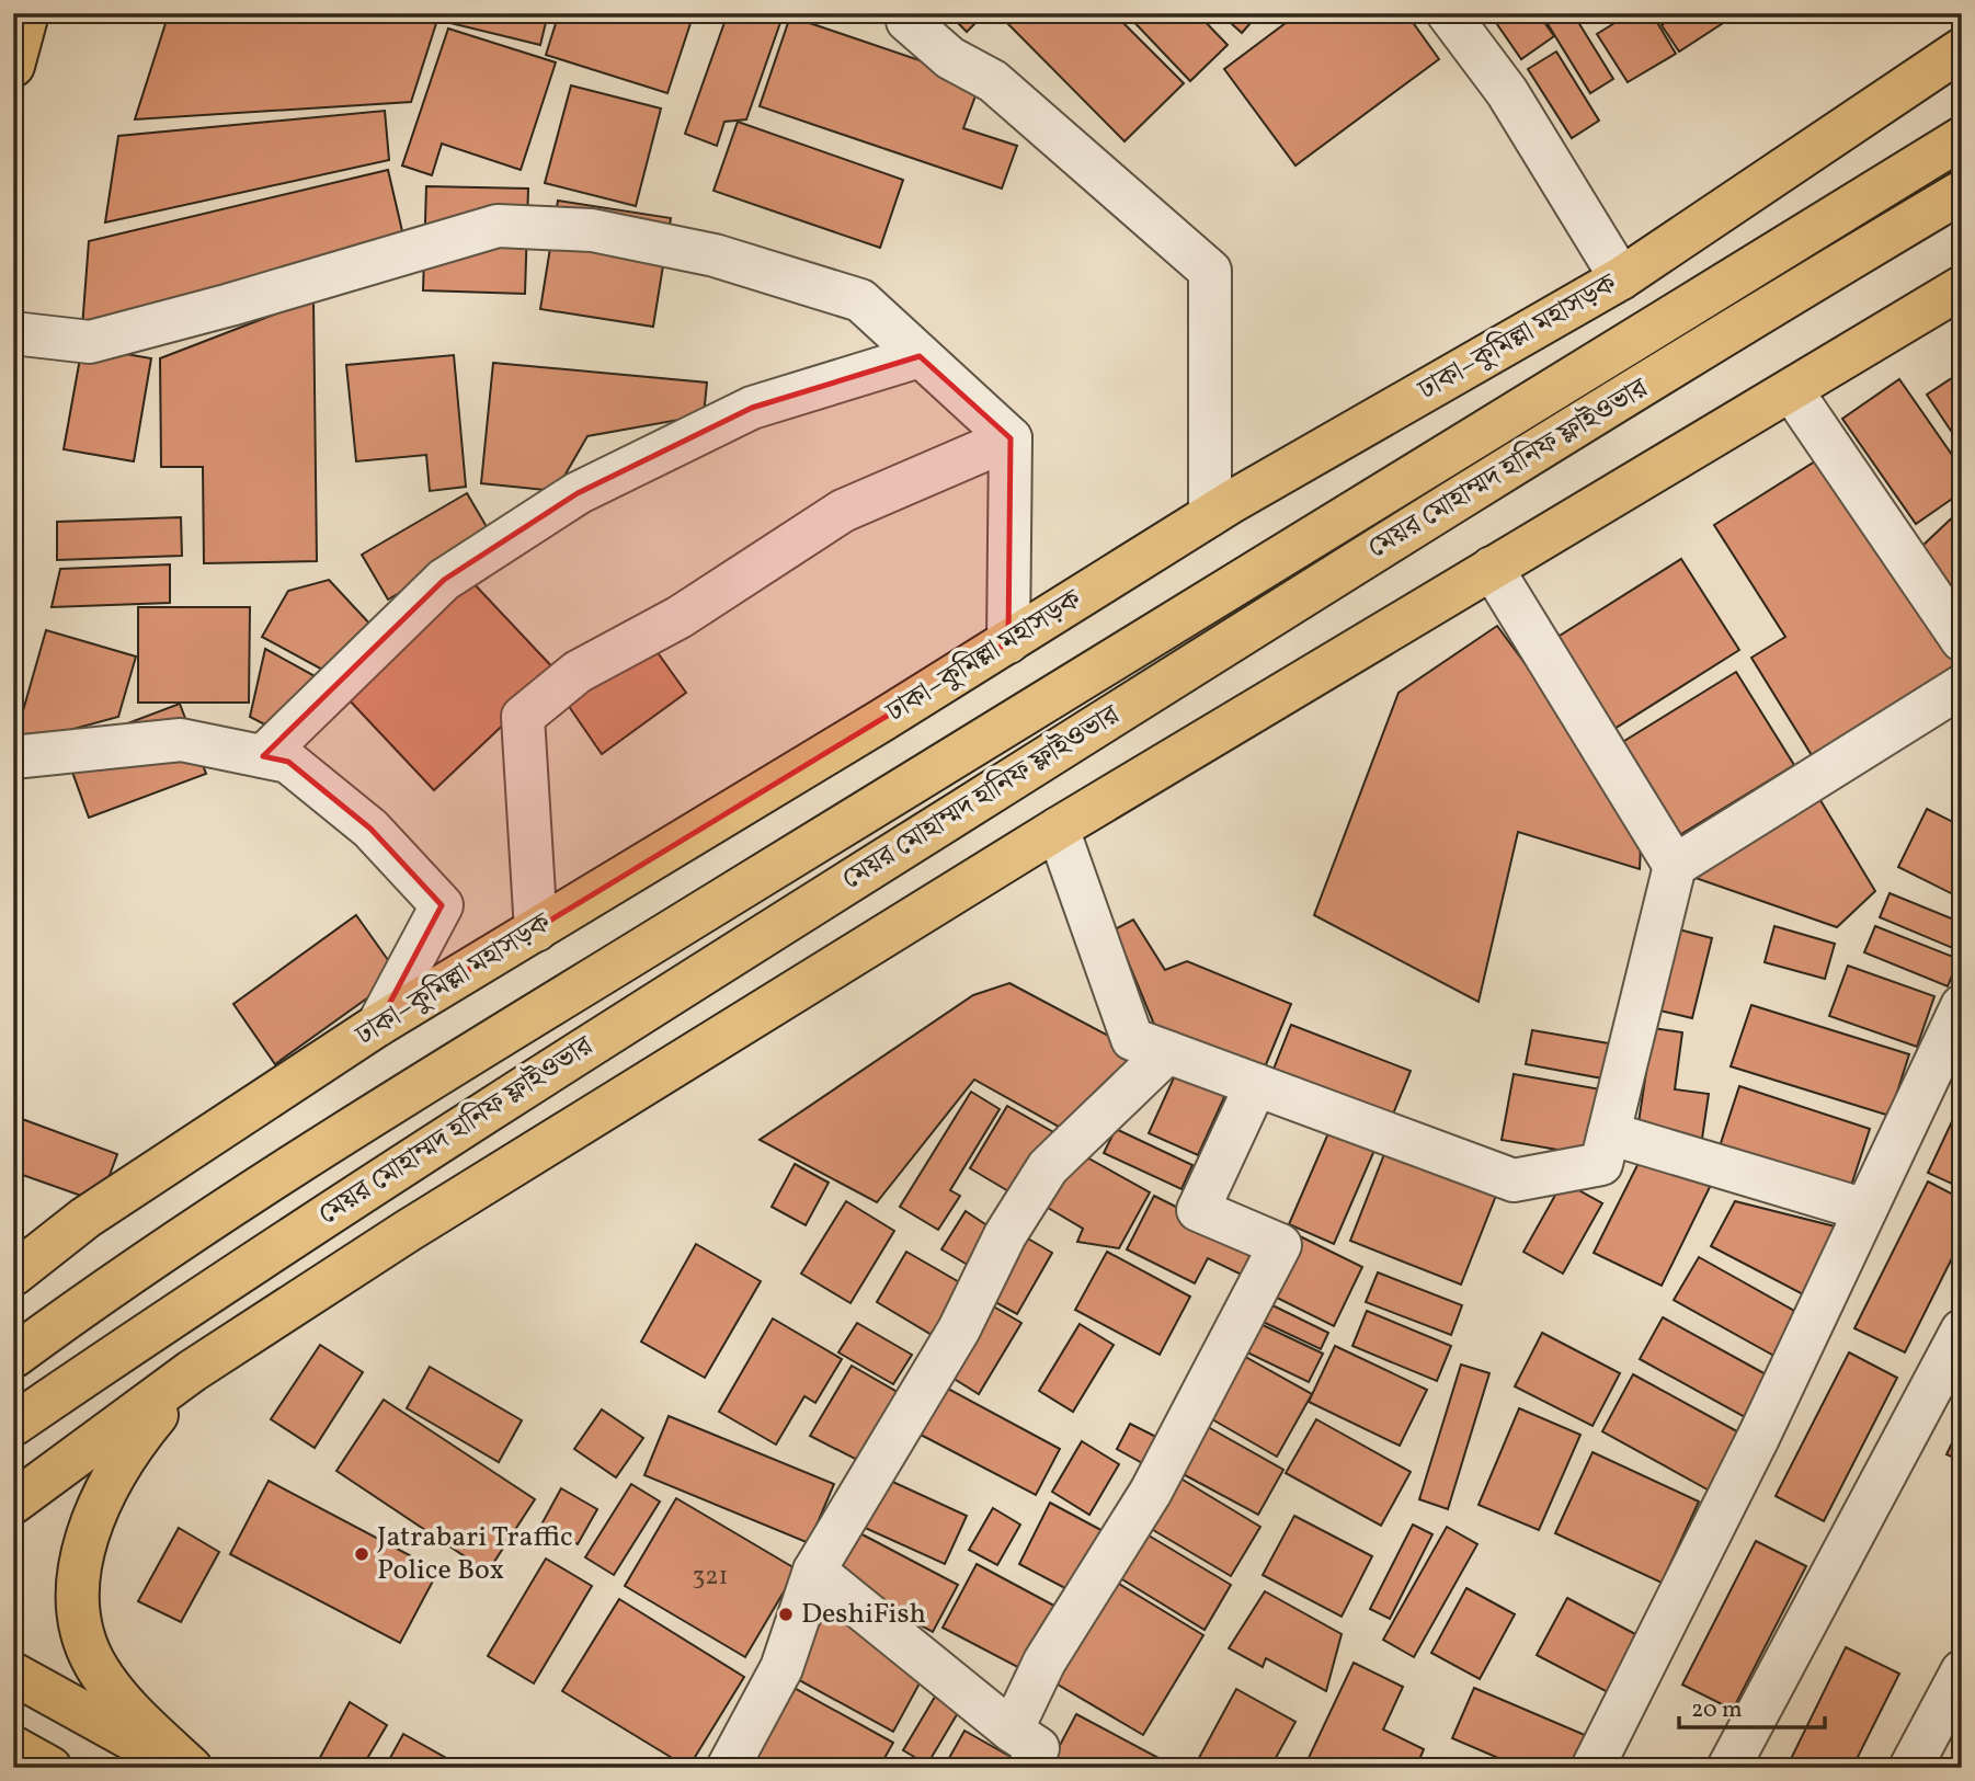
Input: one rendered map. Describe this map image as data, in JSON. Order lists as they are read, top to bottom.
{
  "streets": {
    "main road": ["ঢাকা–কুমিল্লা মহাসড়ক", "মেয়র মোহাম্মদ হানিফ ফ্লাইওভার"]
  },
  "places": ["Jatrabari Traffic Police Box", "DeshiFish"],
  "house_numbers": ["321"],
  "scale_bar": "20 m"
}
